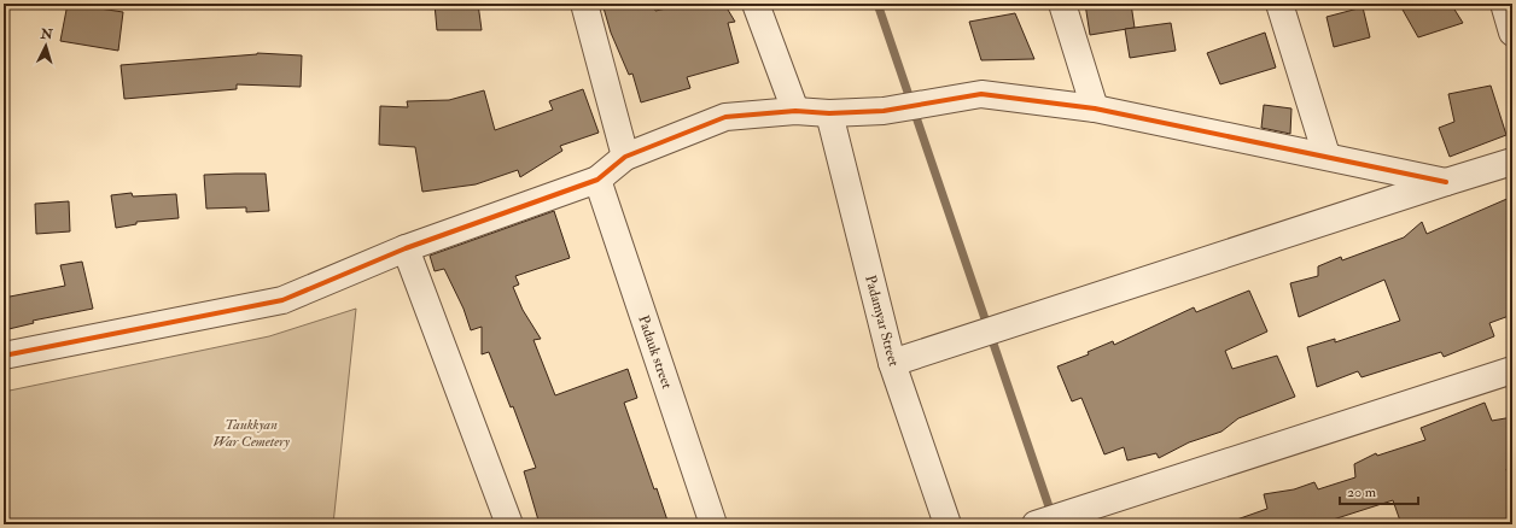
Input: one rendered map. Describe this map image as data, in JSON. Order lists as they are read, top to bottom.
{
  "streets": {
    "street": ["Padamyar Street", "Padauk street"]
  },
  "parks": ["Taukkyan War Cemetery"],
  "scale_bar": "20 m",
  "north": "top"
}
